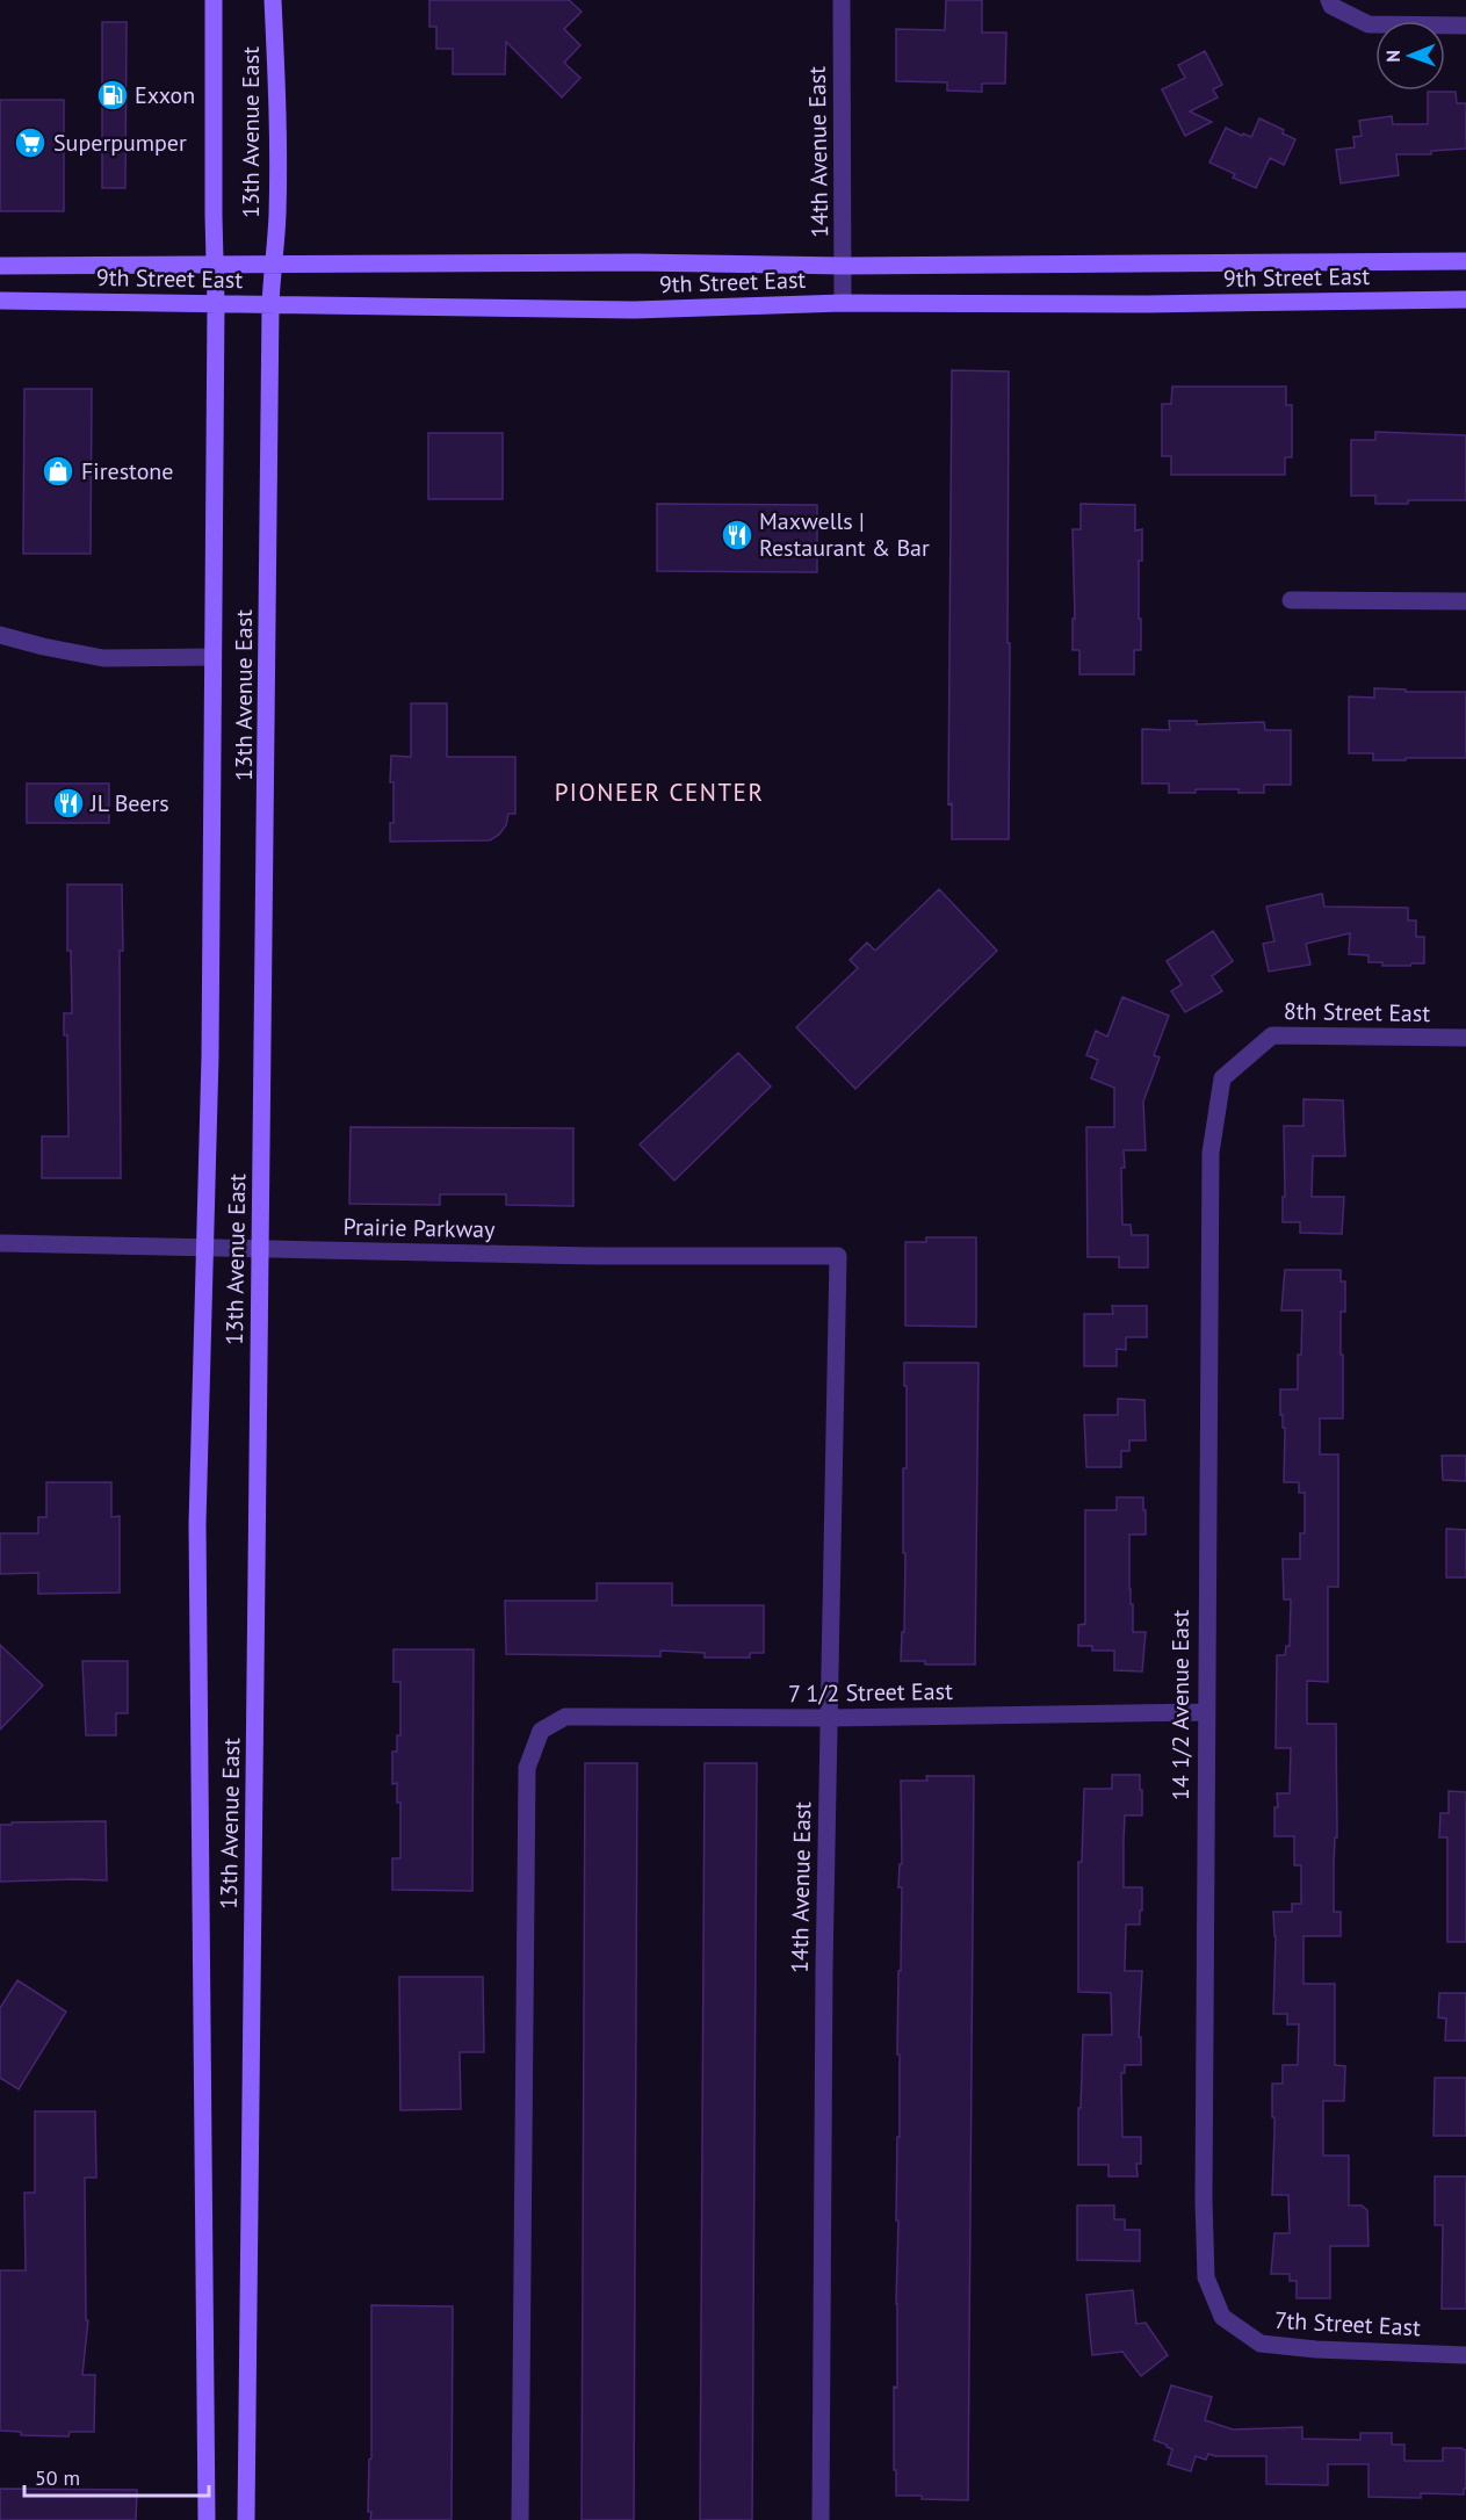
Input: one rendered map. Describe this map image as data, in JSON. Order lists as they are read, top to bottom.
{
  "streets": {
    "main road": ["13th Avenue East", "9th Street East"],
    "street": [
      "14th Avenue East",
      "8th Street East",
      "Prairie Parkway",
      "7 1/2 Street East",
      "14 1/2 Avenue East",
      "7th Street East"
    ]
  },
  "crossings": [
    ["13th Avenue East", "9th Street East"],
    ["13th Avenue East", "Prairie Parkway"],
    ["14th Avenue East", "9th Street East"],
    ["14th Avenue East", "Prairie Parkway"],
    ["14th Avenue East", "7 1/2 Street East"],
    ["8th Street East", "14 1/2 Avenue East"],
    ["7 1/2 Street East", "14 1/2 Avenue East"],
    ["14 1/2 Avenue East", "7th Street East"]
  ],
  "districts": ["PIONEER CENTER"],
  "places": {
    "fuel station": ["Exxon"],
    "supermarket": ["Superpumper"],
    "shop": ["Firestone"],
    "restaurant": ["Maxwells | Restaurant & Bar", "JL Beers"]
  },
  "scale_bar": "50 m",
  "north": "left"
}
